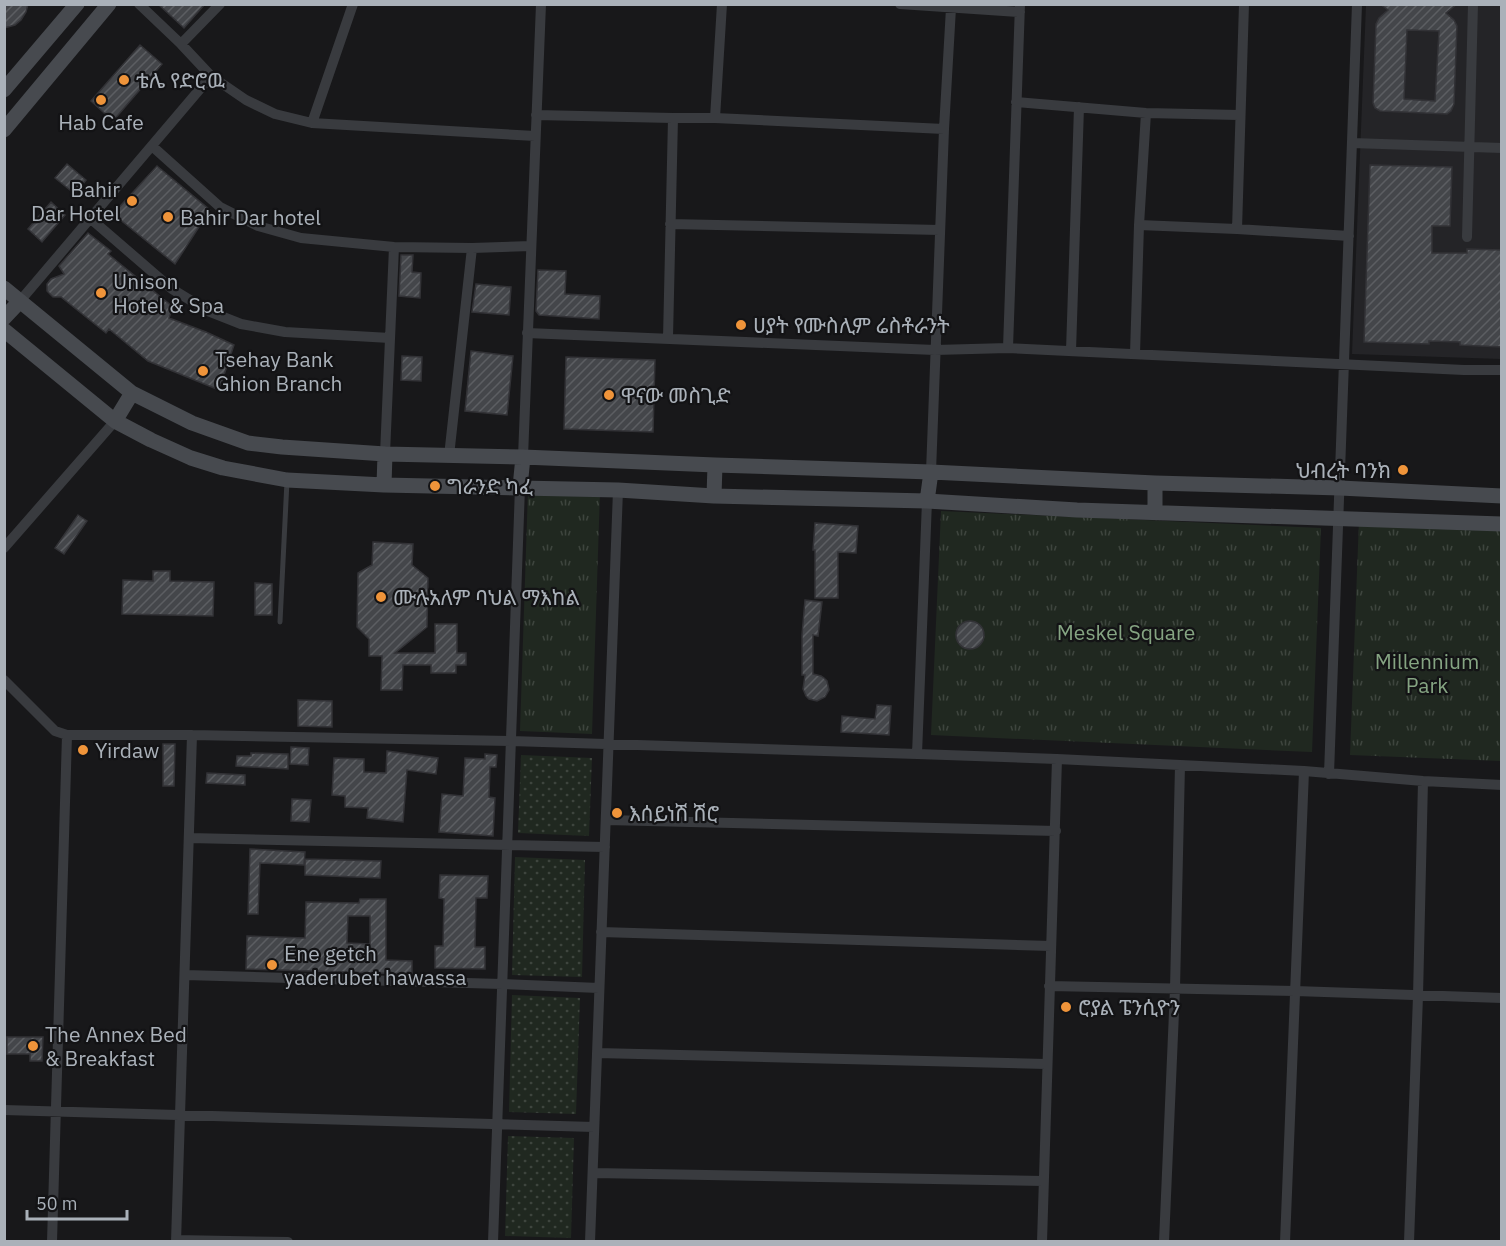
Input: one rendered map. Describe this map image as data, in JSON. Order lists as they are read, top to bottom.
{
  "parks": ["Meskel Square", "Millennium Park"],
  "places": [
    "ቴሌ የድሮዉ",
    "Hab Cafe",
    "Bahir Dar Hotel",
    "Bahir Dar hotel",
    "Unison Hotel & Spa",
    "ሀያት የሙስሊም ሬስቶራንት",
    "Tsehay Bank Ghion Branch",
    "ዋናው መስጊድ",
    "ህብረት ባንክ",
    "ግራንድ ካፈ",
    "ሙሉአለም ባህል ማእከል",
    "Yirdaw",
    "እሰይነሽ ሽሮ",
    "Ene getch yaderubet hawassa",
    "ሮያል ፔንሲዮን",
    "The Annex Bed & Breakfast"
  ],
  "scale_bar": "50 m"
}
